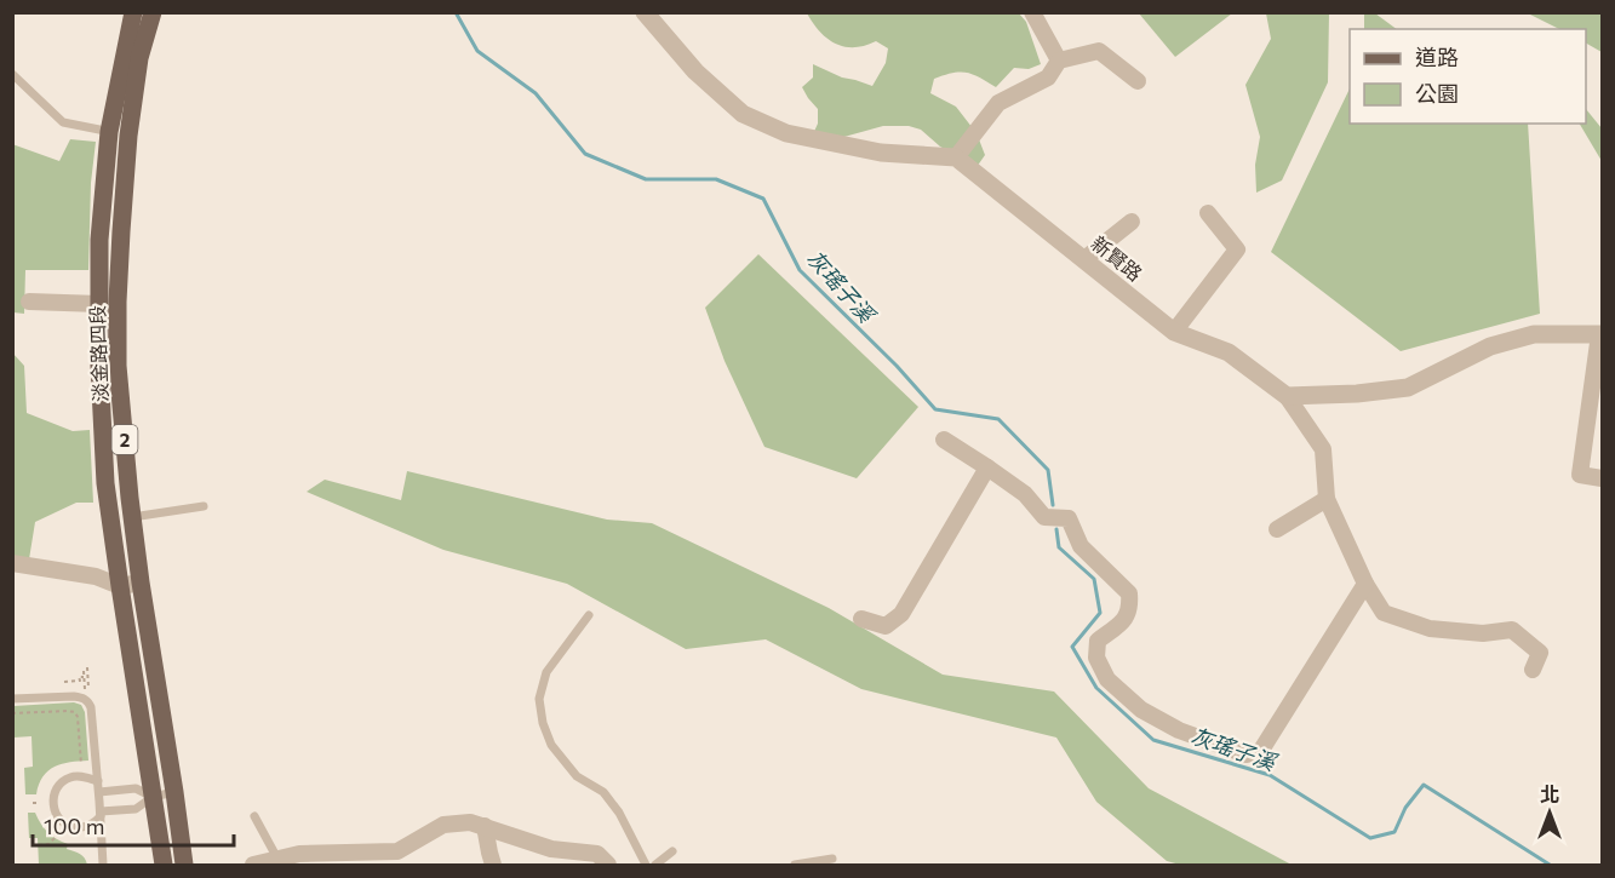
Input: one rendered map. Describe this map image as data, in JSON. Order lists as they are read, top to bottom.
{
  "streets": {
    "main road": ["淡金路四段", "2"],
    "street": ["新賢路"]
  },
  "water": ["灰瑤子溪"],
  "legend": ["道路", "公園"],
  "scale_bar": "100 m",
  "north": "top"
}
